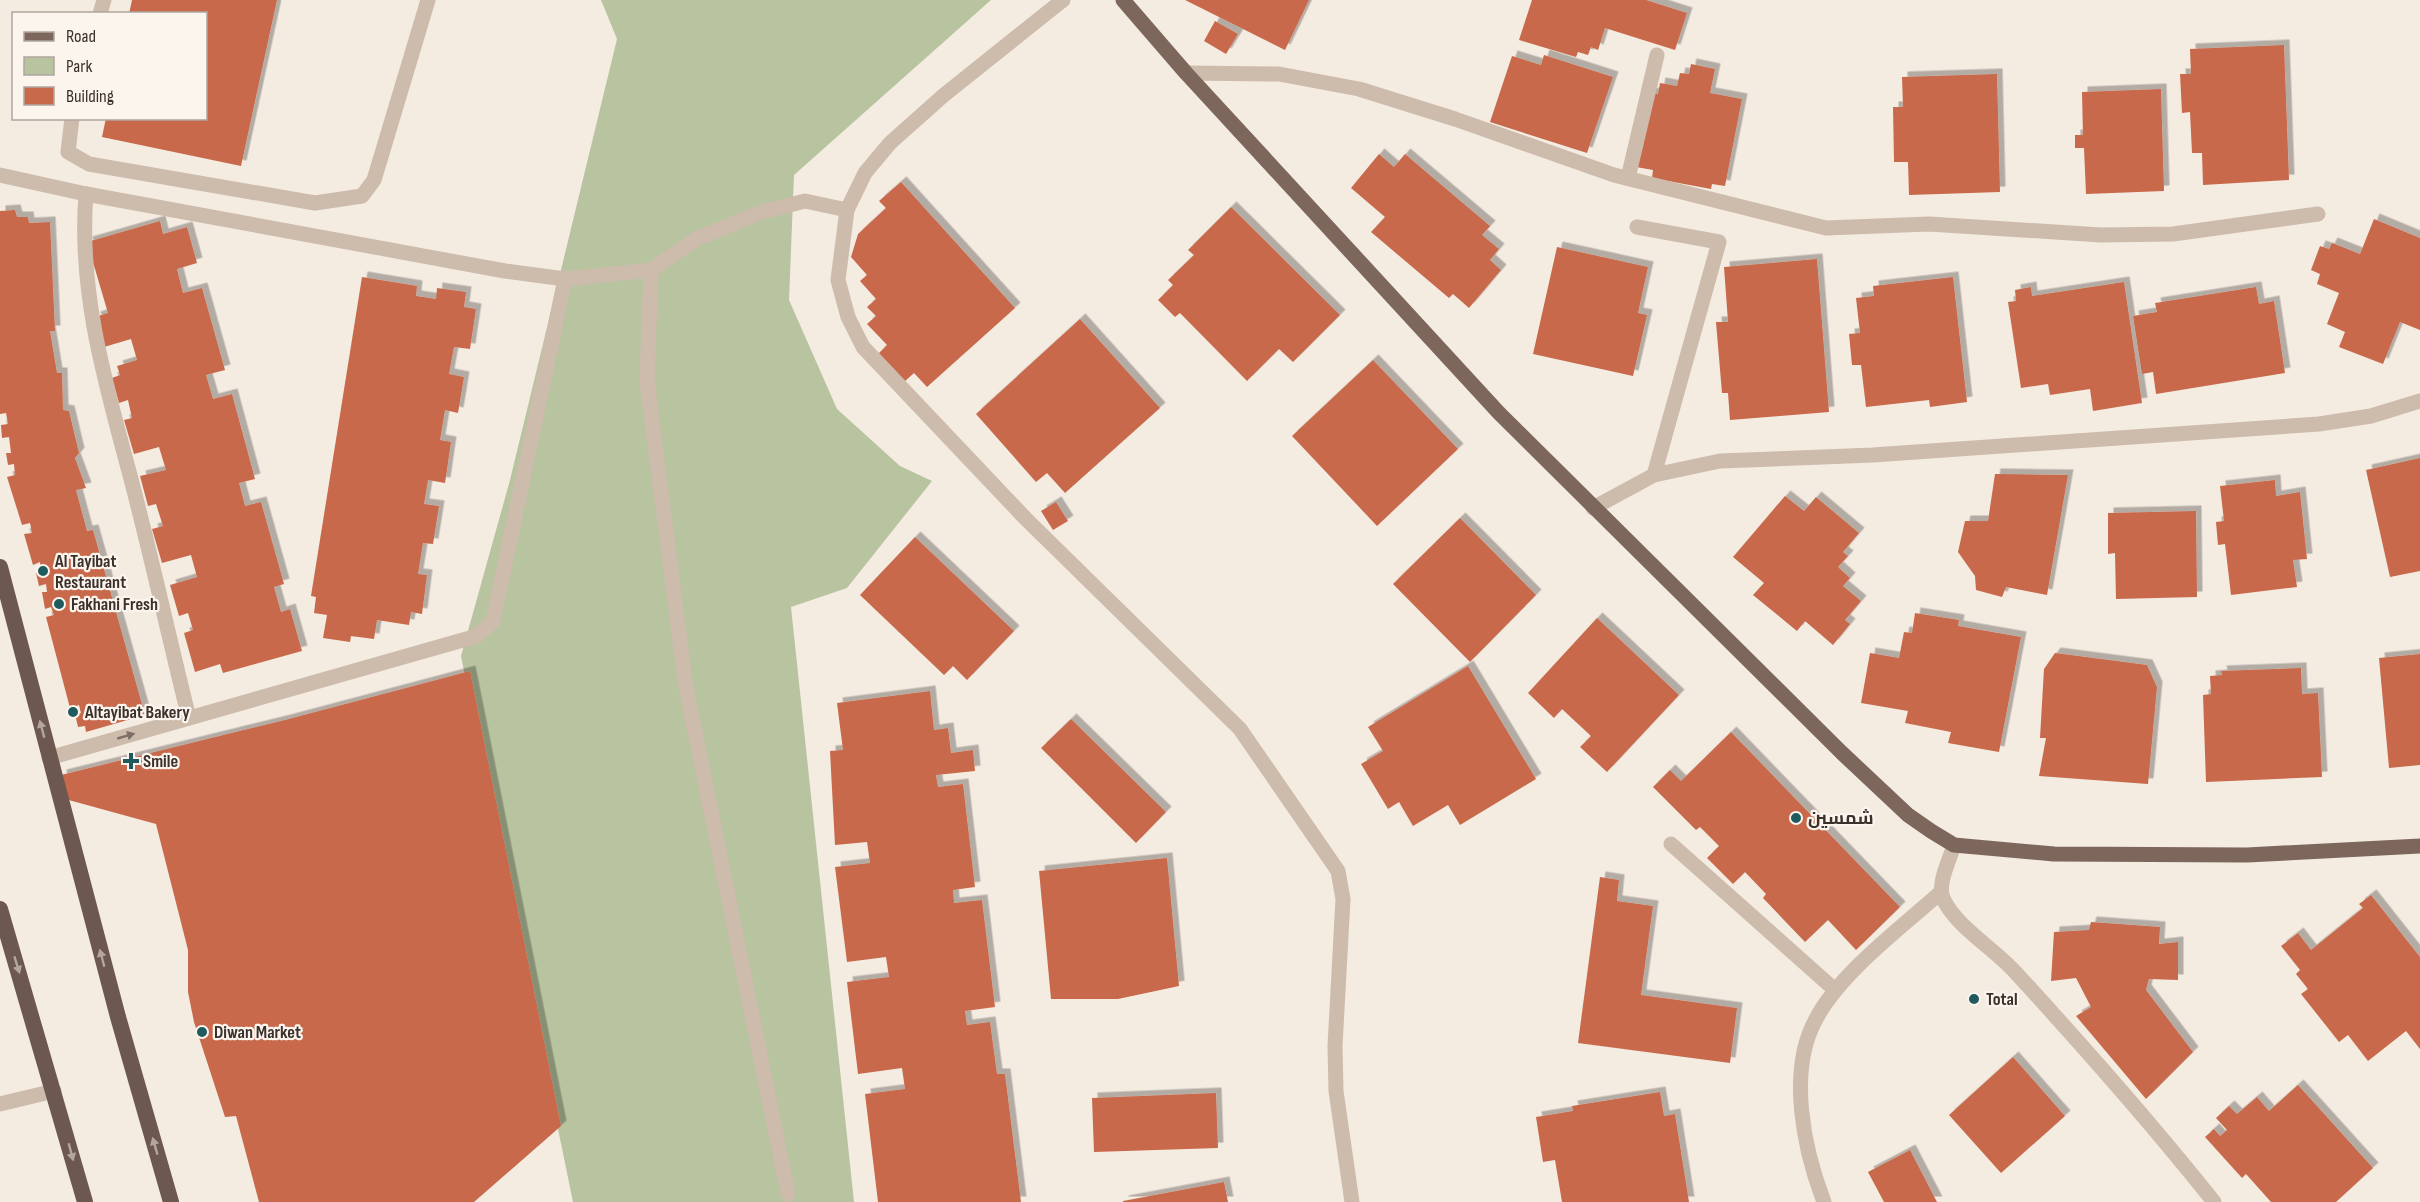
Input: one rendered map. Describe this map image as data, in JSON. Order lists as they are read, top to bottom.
{
  "places": {
    "other": [
      "Al Tayibat Restaurant",
      "Fakhani Fresh",
      "Altayibat Bakery",
      "شمسين",
      "Total",
      "Diwan Market"
    ],
    "health": ["Smile"]
  },
  "legend": ["Road", "Park", "Building"]
}
